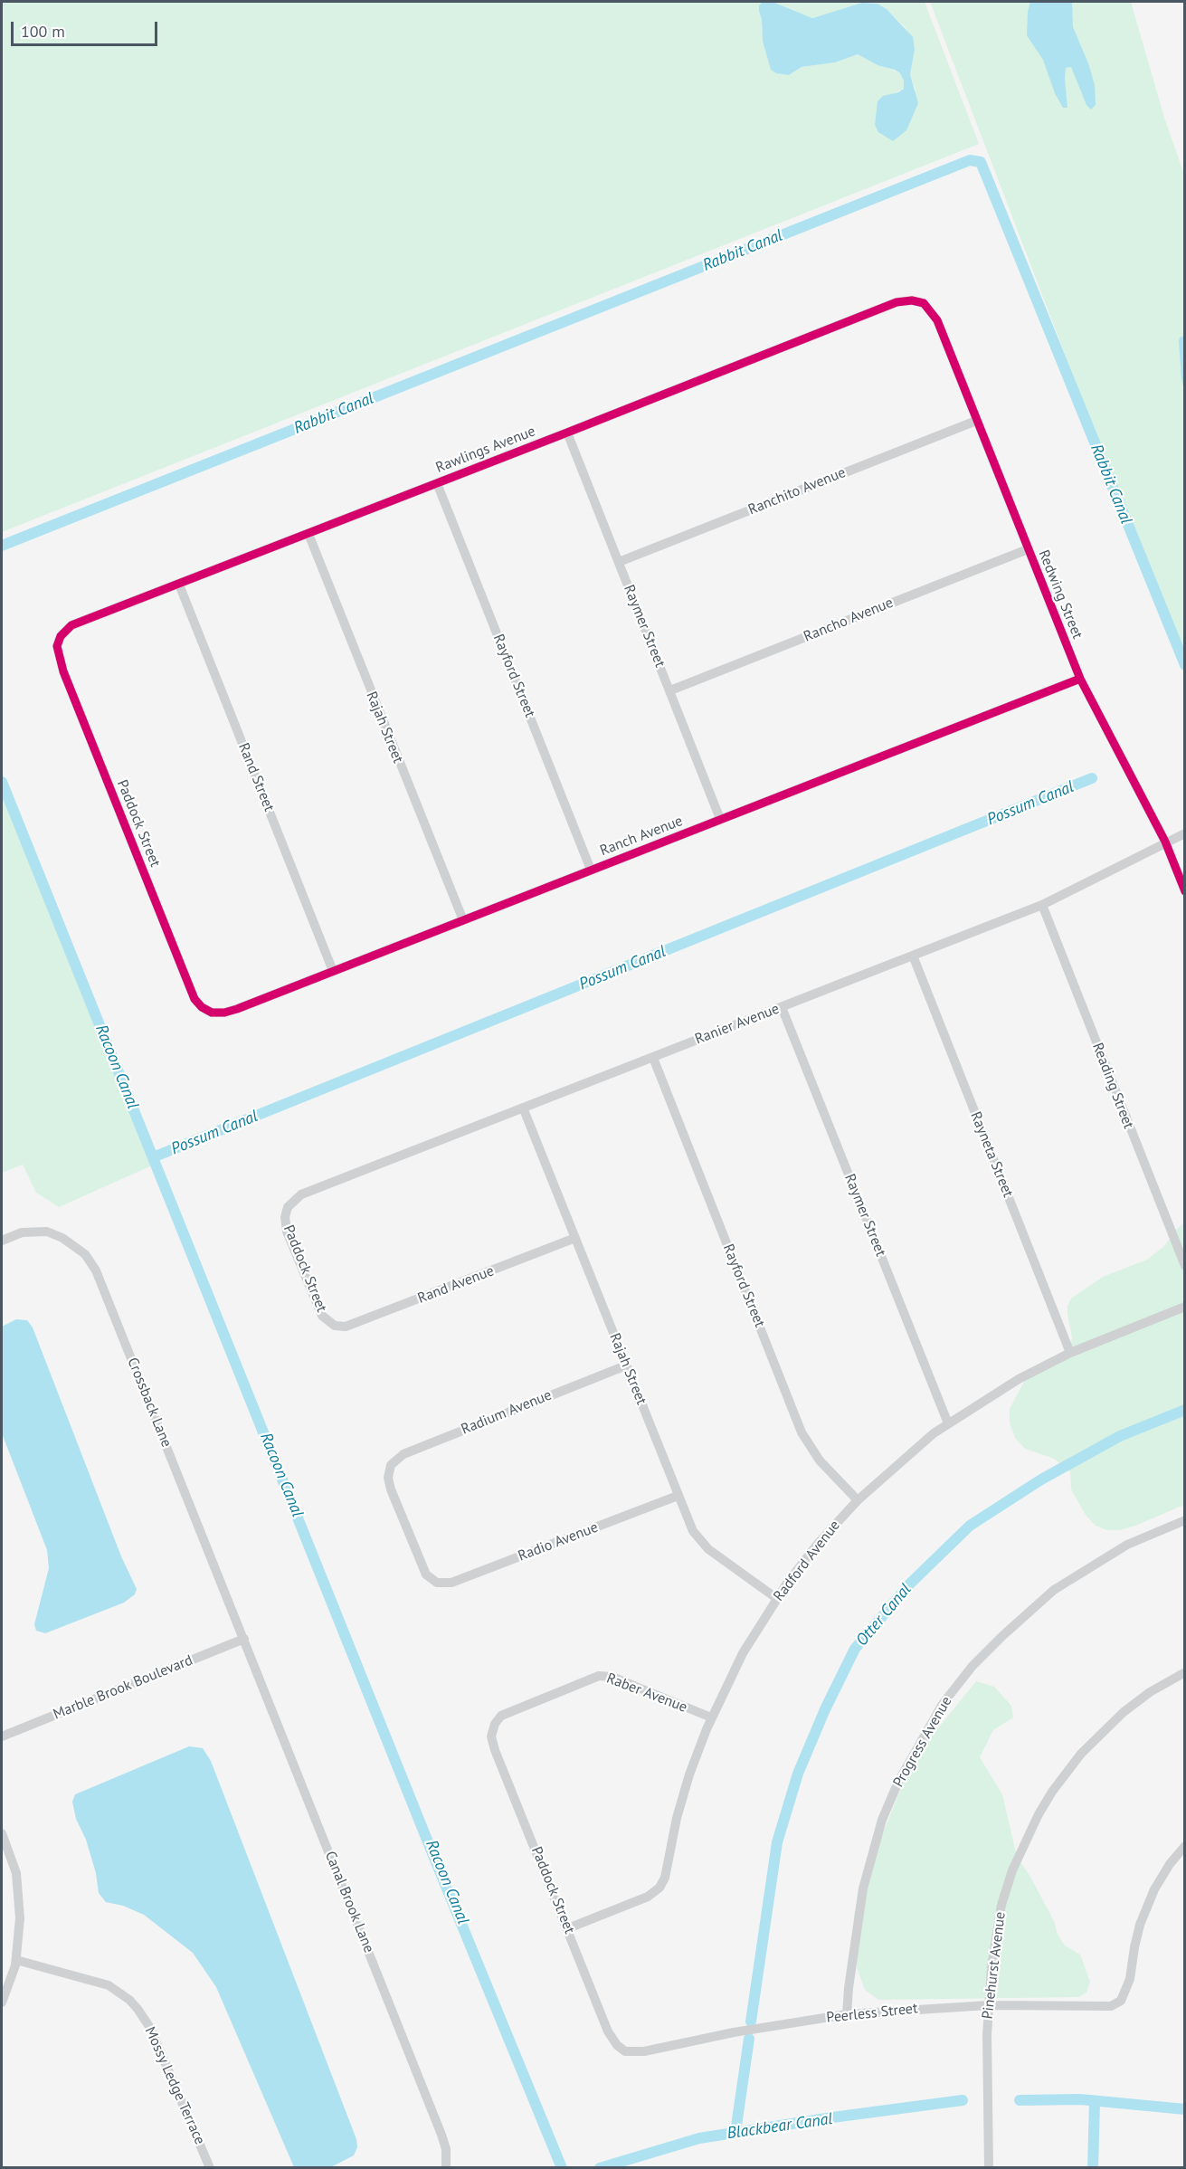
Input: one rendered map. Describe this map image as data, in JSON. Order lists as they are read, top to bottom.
{
  "streets": {
    "street": [
      "Rawlings Avenue",
      "Ranchito Avenue",
      "Redwing Street",
      "Rancho Avenue",
      "Raymer Street",
      "Rayford Street",
      "Rajah Street",
      "Rand Street",
      "Paddock Street",
      "Ranch Avenue",
      "Ranier Avenue",
      "Reading Street",
      "Rayneta Street",
      "Rand Avenue",
      "Crossback Lane",
      "Radium Avenue",
      "Radio Avenue",
      "Radford Avenue",
      "Marble Brook Boulevard",
      "Raber Avenue",
      "Progress Avenue",
      "Canal Brook Lane",
      "Pinehurst Avenue",
      "Peerless Street",
      "Mossy Ledge Terrace"
    ]
  },
  "crossings": [
    ["Rawlings Avenue", "Redwing Street"],
    ["Rawlings Avenue", "Raymer Street"],
    ["Rawlings Avenue", "Rayford Street"],
    ["Rawlings Avenue", "Rajah Street"],
    ["Rawlings Avenue", "Rand Street"],
    ["Rawlings Avenue", "Paddock Street"],
    ["Ranchito Avenue", "Redwing Street"],
    ["Ranchito Avenue", "Raymer Street"],
    ["Redwing Street", "Rancho Avenue"],
    ["Redwing Street", "Ranch Avenue"],
    ["Redwing Street", "Ranier Avenue"],
    ["Rancho Avenue", "Raymer Street"],
    ["Raymer Street", "Ranch Avenue"],
    ["Raymer Street", "Ranier Avenue"],
    ["Raymer Street", "Radford Avenue"],
    ["Rayford Street", "Ranch Avenue"],
    ["Rayford Street", "Ranier Avenue"],
    ["Rayford Street", "Radford Avenue"],
    ["Rajah Street", "Ranch Avenue"],
    ["Rajah Street", "Ranier Avenue"],
    ["Rajah Street", "Rand Avenue"],
    ["Rajah Street", "Radium Avenue"],
    ["Rajah Street", "Radio Avenue"],
    ["Rajah Street", "Radford Avenue"],
    ["Rand Street", "Ranch Avenue"],
    ["Paddock Street", "Ranch Avenue"],
    ["Paddock Street", "Ranier Avenue"],
    ["Paddock Street", "Rand Avenue"],
    ["Paddock Street", "Radford Avenue"],
    ["Paddock Street", "Raber Avenue"],
    ["Paddock Street", "Peerless Street"],
    ["Ranier Avenue", "Reading Street"],
    ["Ranier Avenue", "Rayneta Street"],
    ["Rayneta Street", "Radford Avenue"],
    ["Crossback Lane", "Marble Brook Boulevard"],
    ["Crossback Lane", "Canal Brook Lane"],
    ["Radium Avenue", "Radio Avenue"],
    ["Radford Avenue", "Raber Avenue"],
    ["Marble Brook Boulevard", "Canal Brook Lane"],
    ["Progress Avenue", "Peerless Street"],
    ["Pinehurst Avenue", "Peerless Street"]
  ],
  "water": [
    "Rabbit Canal",
    "Possum Canal",
    "Racoon Canal",
    "Otter Canal",
    "Blackbear Canal"
  ],
  "scale_bar": "100 m"
}
